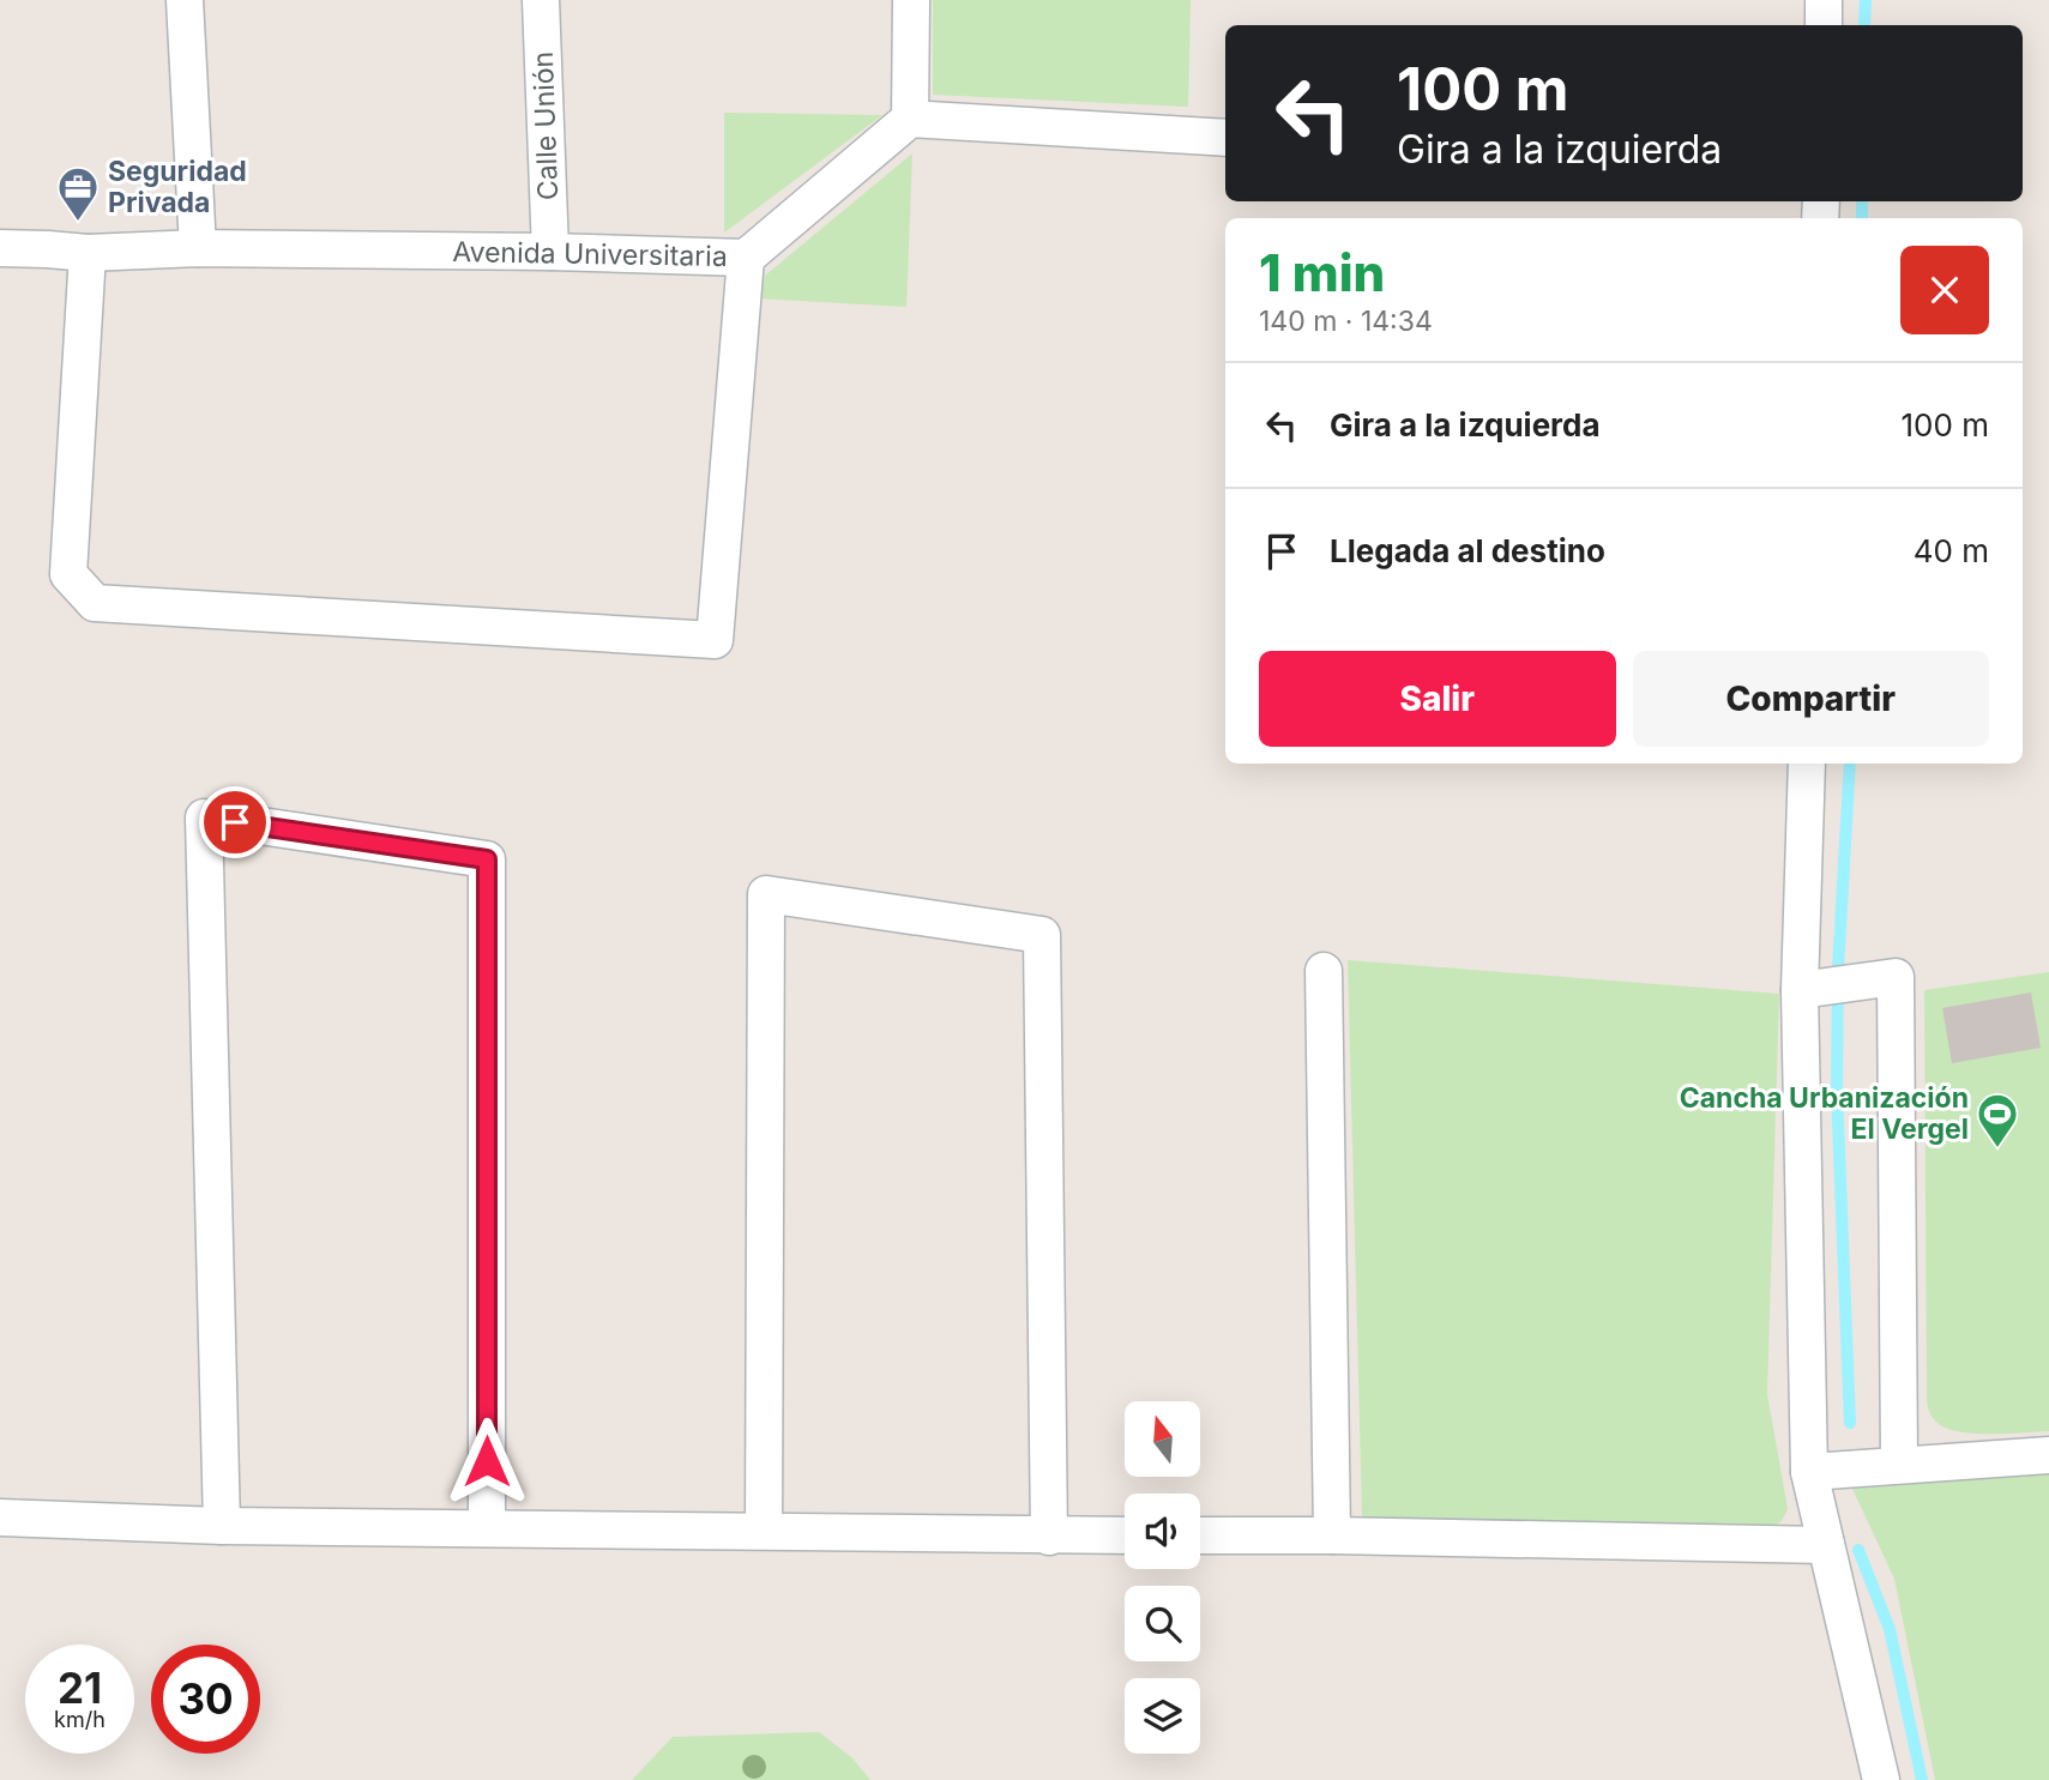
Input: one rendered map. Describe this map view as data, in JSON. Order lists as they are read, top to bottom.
{
  "streets": {
    "street": ["Calle Unión", "Avenida Universitaria"]
  },
  "crossings": [
    ["Calle Unión", "Avenida Universitaria"]
  ],
  "places": {
    "office": ["Seguridad Privada"],
    "sports": ["Cancha Urbanización El Vergel"]
  },
  "north": "top",
  "page": {
    "turn": ["100 m", "Gira a la izquierda"],
    "heading": ["1 min", "140 m · 14:34"],
    "list": [
      {
        "name": "Gira a la izquierda",
        "value": "100 m"
      },
      {
        "name": "Llegada al destino",
        "value": "40 m"
      }
    ],
    "buttons": ["Salir", "Compartir"],
    "speed": "21 km/h",
    "limit": "30"
  }
}
